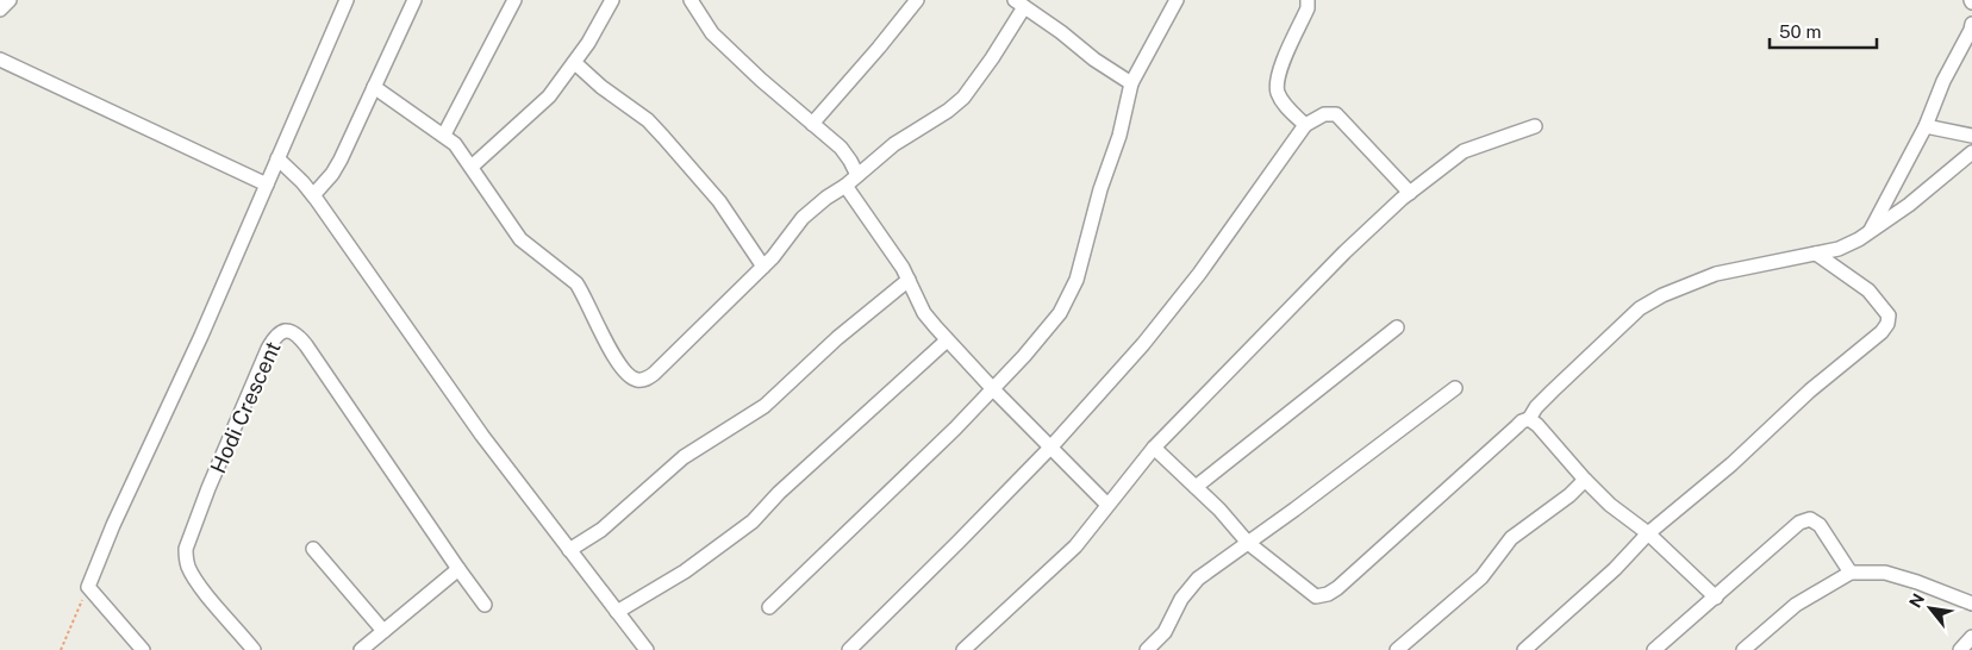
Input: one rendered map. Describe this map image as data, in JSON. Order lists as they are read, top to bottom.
{
  "streets": {
    "street": ["Hodi Crescent"]
  },
  "scale_bar": "50 m",
  "north": "top left"
}
